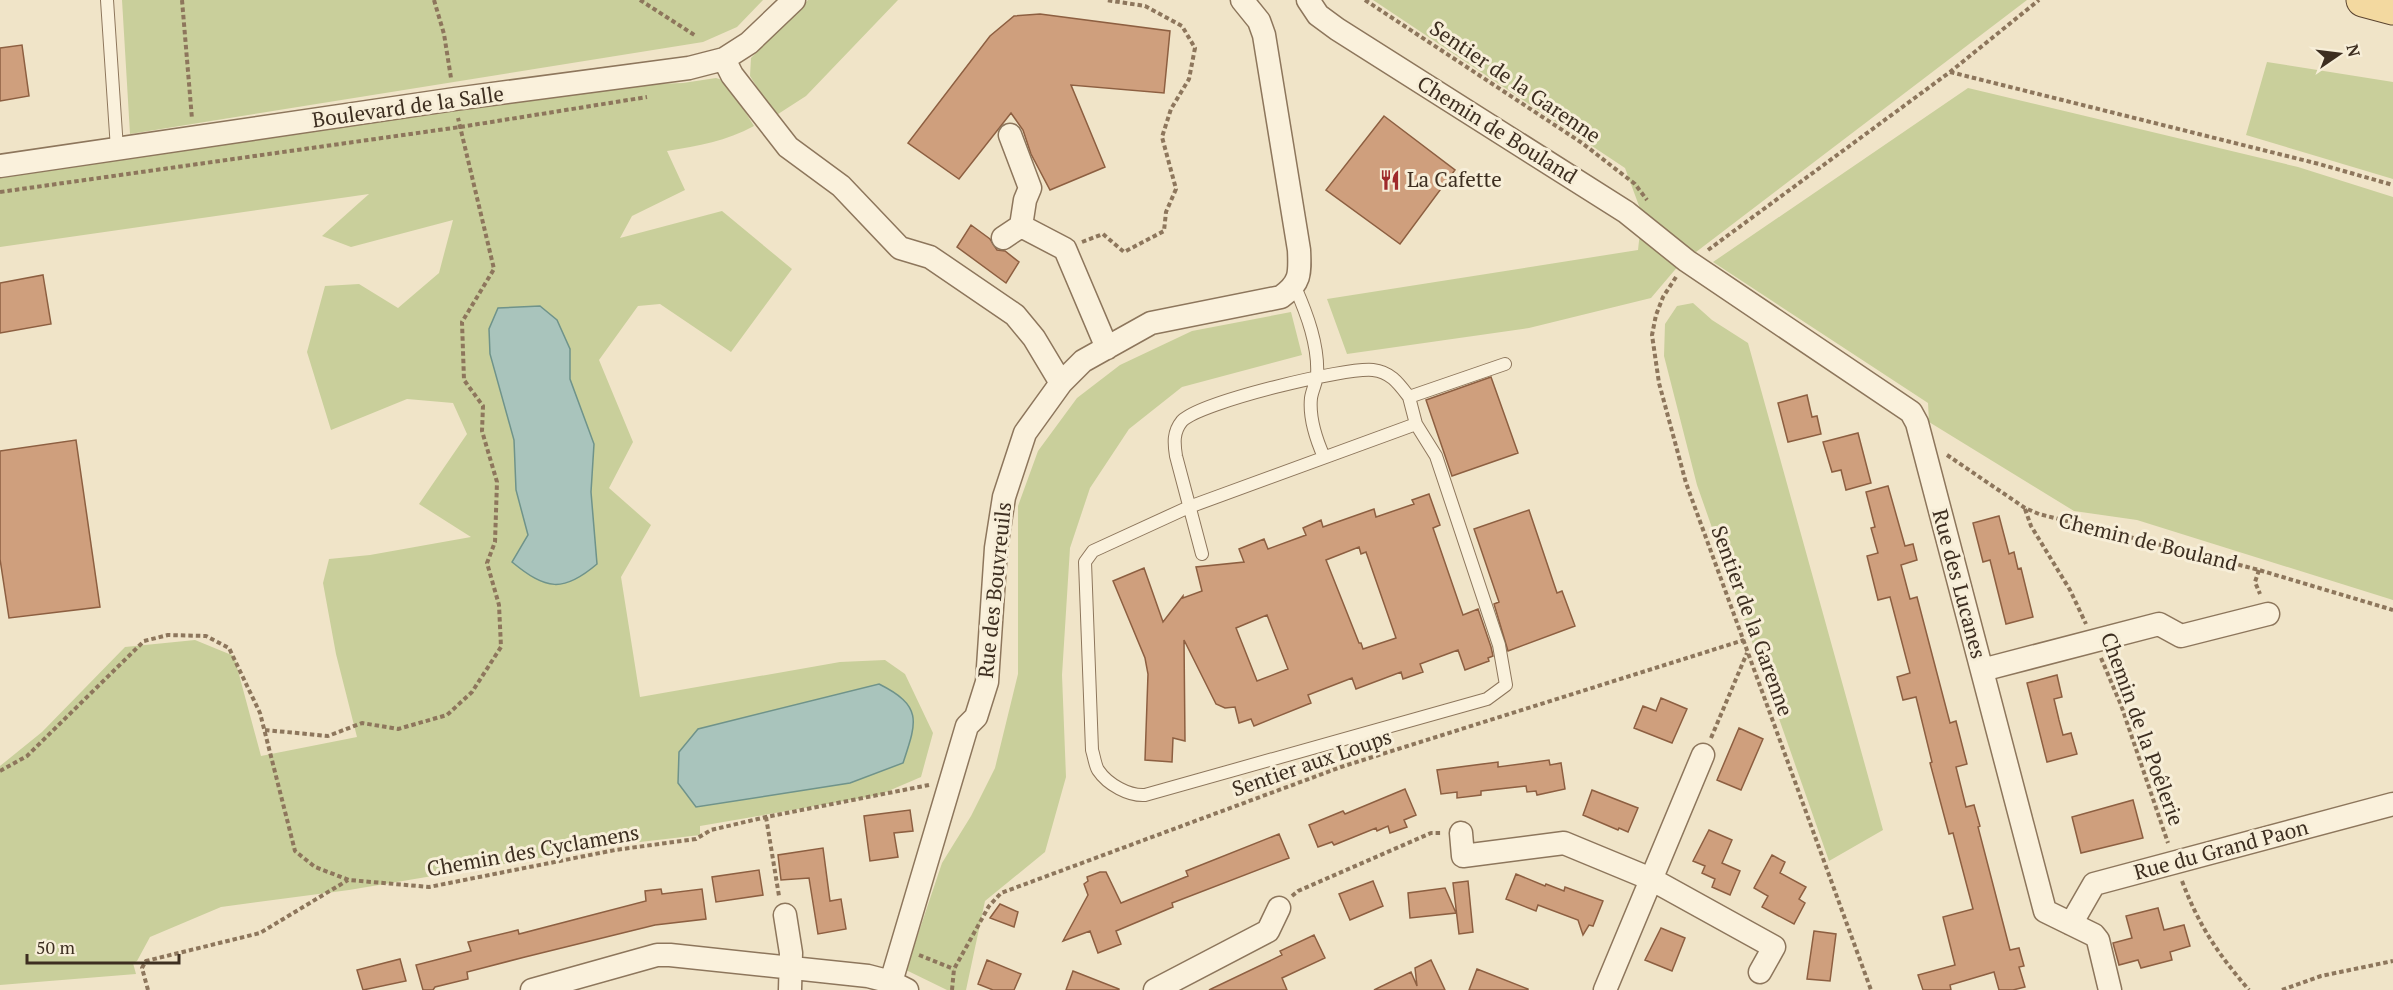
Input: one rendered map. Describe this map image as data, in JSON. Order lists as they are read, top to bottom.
{
  "streets": {
    "street": [
      "Boulevard de la Salle",
      "Chemin de Bouland",
      "Rue des Lucanes",
      "Rue des Bouvreuils",
      "Rue du Grand Paon"
    ],
    "path": [
      "Sentier de la Garenne",
      "Chemin de la Poêlerie",
      "Sentier aux Loups",
      "Chemin des Cyclamens"
    ]
  },
  "crossings": [
    ["Sentier de la Garenne", "Chemin de Bouland"],
    ["Sentier de la Garenne", "Rue des Lucanes"],
    ["Sentier de la Garenne", "Sentier aux Loups"],
    ["Chemin de Bouland", "Rue des Lucanes"],
    ["Chemin de Bouland", "Chemin de la Poêlerie"],
    ["Rue des Lucanes", "Rue du Grand Paon"],
    ["Rue des Bouvreuils", "Chemin des Cyclamens"],
    ["Chemin de la Poêlerie", "Rue du Grand Paon"]
  ],
  "places": {
    "restaurant": ["La Cafette"]
  },
  "scale_bar": "50 m",
  "north": "right"
}
